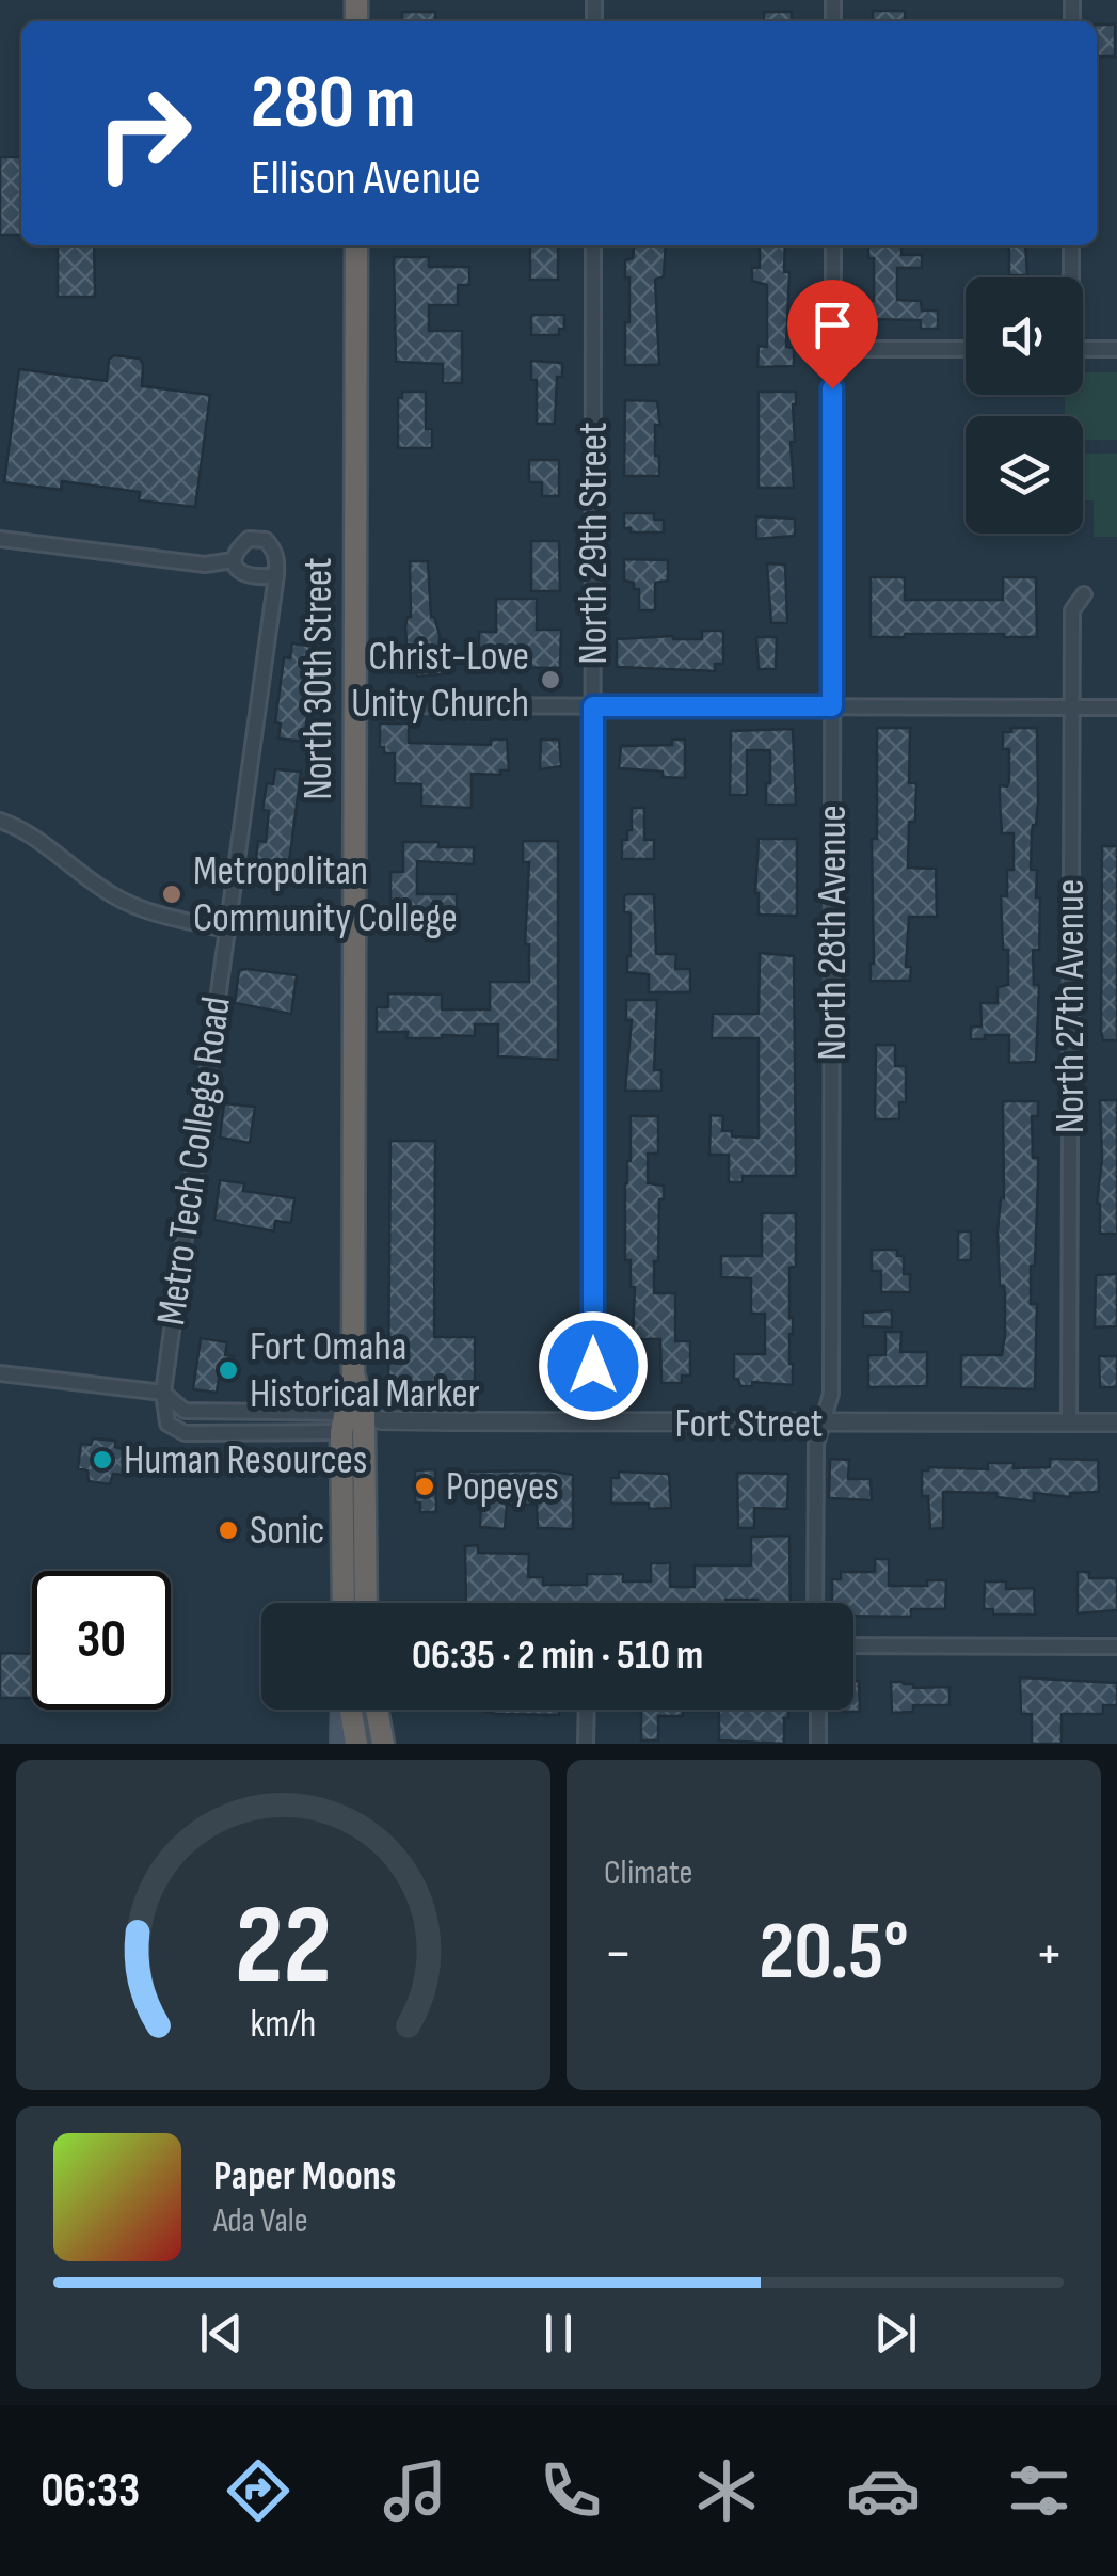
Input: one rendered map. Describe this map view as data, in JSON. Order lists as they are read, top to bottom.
{
  "streets": {
    "highway": ["North 30th Street"],
    "street": [
      "North 29th Street",
      "North 28th Avenue",
      "North 27th Avenue",
      "Metro Tech College Road",
      "Fort Street"
    ]
  },
  "crossings": [
    ["North 29th Street", "Fort Street"],
    ["North 30th Street", "Fort Street"],
    ["North 28th Avenue", "Fort Street"],
    ["North 27th Avenue", "Fort Street"],
    ["Metro Tech College Road", "Fort Street"]
  ],
  "places": [
    "Christ-Love Unity Church",
    "Metropolitan Community College",
    "Fort Omaha Historical Marker",
    "Human Resources",
    "Popeyes",
    "Sonic"
  ],
  "page": {
    "turn": ["280 m", "Ellison Avenue"],
    "limit": "30",
    "trip": "06:35 · 2 min · 510 m",
    "tile": "Climate",
    "heat": ["−", "20.5°", "+"],
    "song": ["Paper Moons", "Ada Vale"],
    "tabs": "06:33",
    "gauge": ["22", "km/h"]
  }
}
